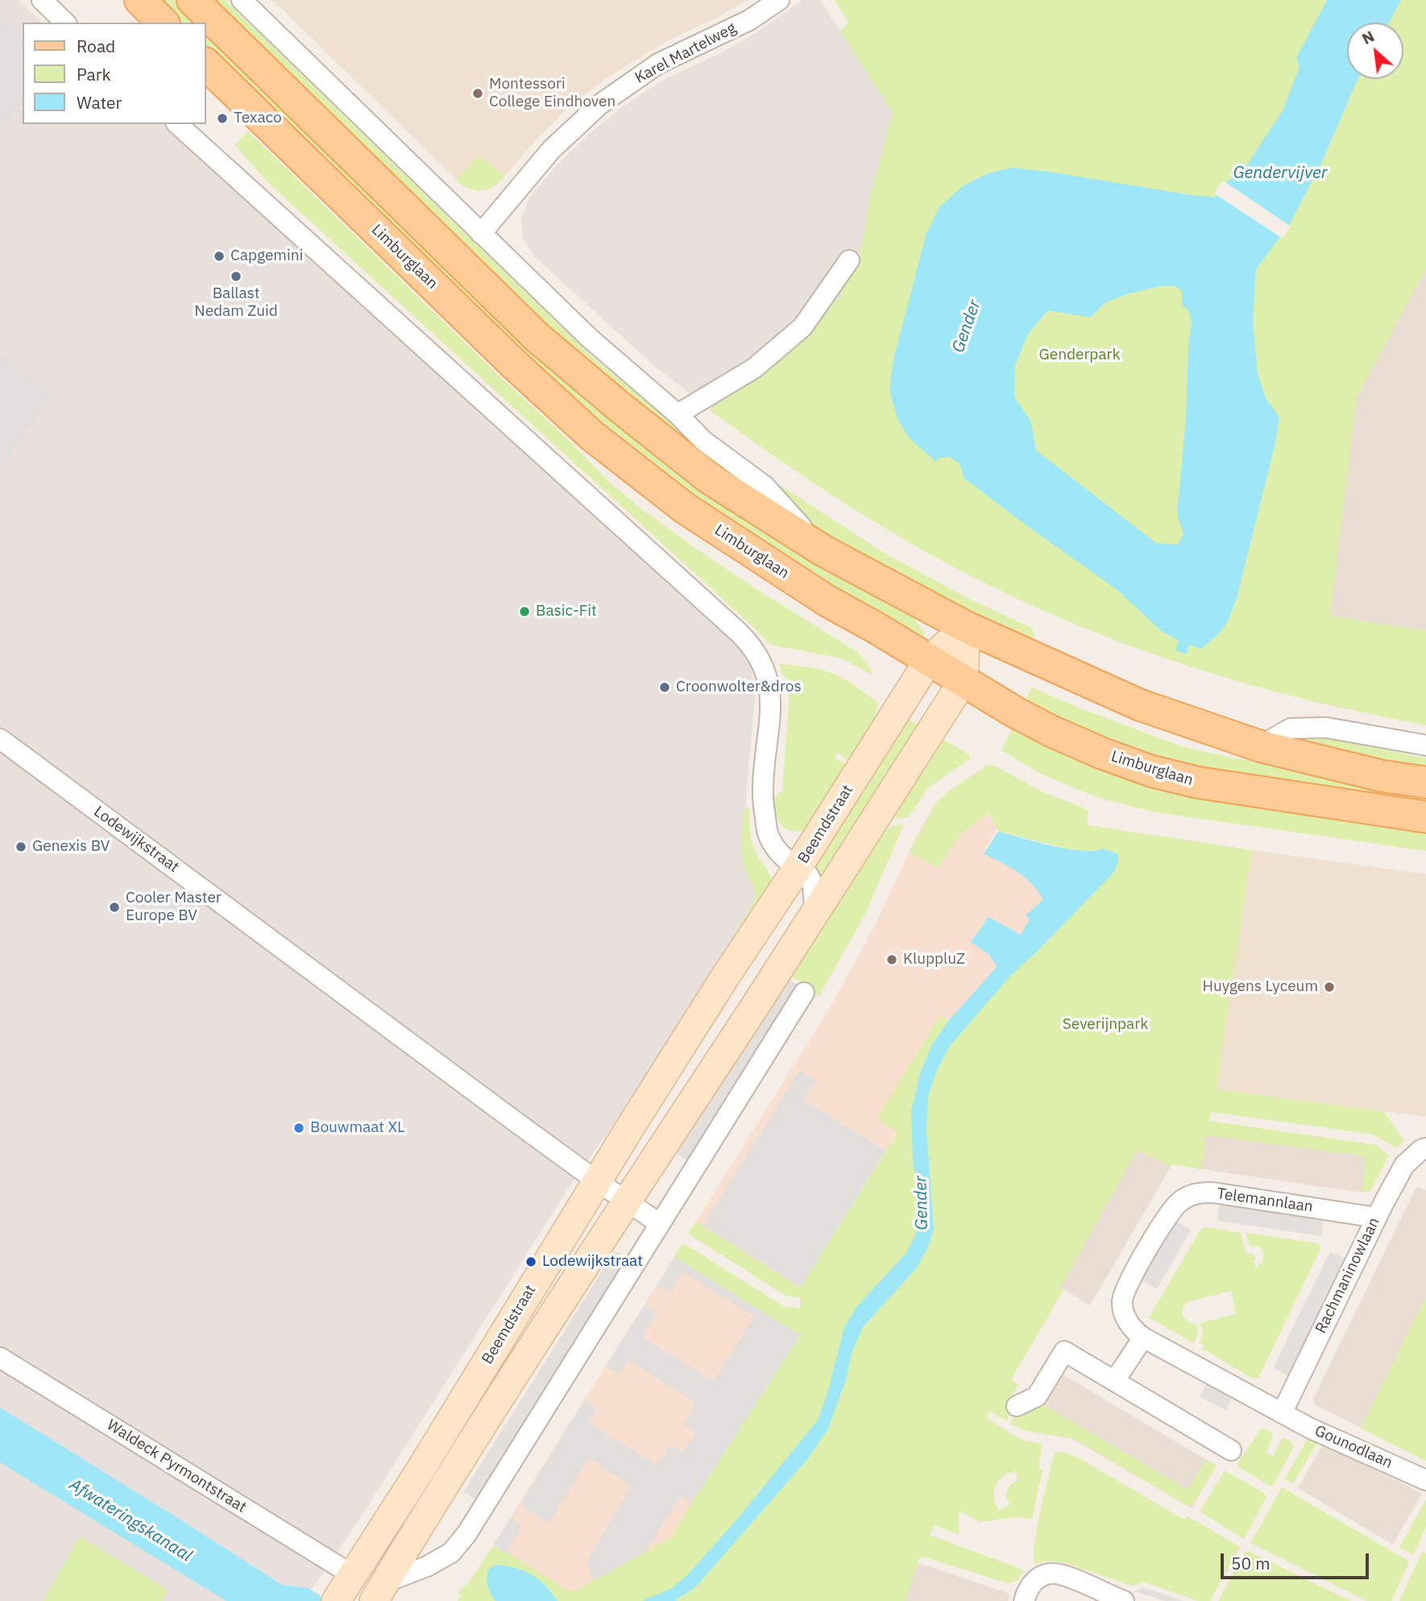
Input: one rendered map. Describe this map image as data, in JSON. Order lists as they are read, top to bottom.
{
  "streets": {
    "main road": ["Limburglaan", "Beemdstraat"],
    "street": [
      "Karel Martelweg",
      "Lodewijkstraat",
      "Telemannlaan",
      "Rachmaninowlaan",
      "Gounodlaan",
      "Waldeck Pyrmontstraat"
    ]
  },
  "crossings": [
    ["Limburglaan", "Beemdstraat"],
    ["Beemdstraat", "Lodewijkstraat"],
    ["Beemdstraat", "Waldeck Pyrmontstraat"],
    ["Telemannlaan", "Rachmaninowlaan"],
    ["Telemannlaan", "Gounodlaan"],
    ["Rachmaninowlaan", "Gounodlaan"]
  ],
  "water": ["Gendervijver", "Gender", "Afwateringskanaal"],
  "parks": ["Genderpark", "Severijnpark"],
  "places": [
    "Montessori College Eindhoven",
    "Texaco",
    "Capgemini",
    "Ballast Nedam Zuid",
    "Basic-Fit",
    "Croonwolter&dros",
    "Genexis BV",
    "Cooler Master Europe BV",
    "KluppluZ",
    "Huygens Lyceum",
    "Bouwmaat XL",
    "Lodewijkstraat"
  ],
  "legend": ["Road", "Park", "Water"],
  "scale_bar": "50 m",
  "north": "top left"
}
